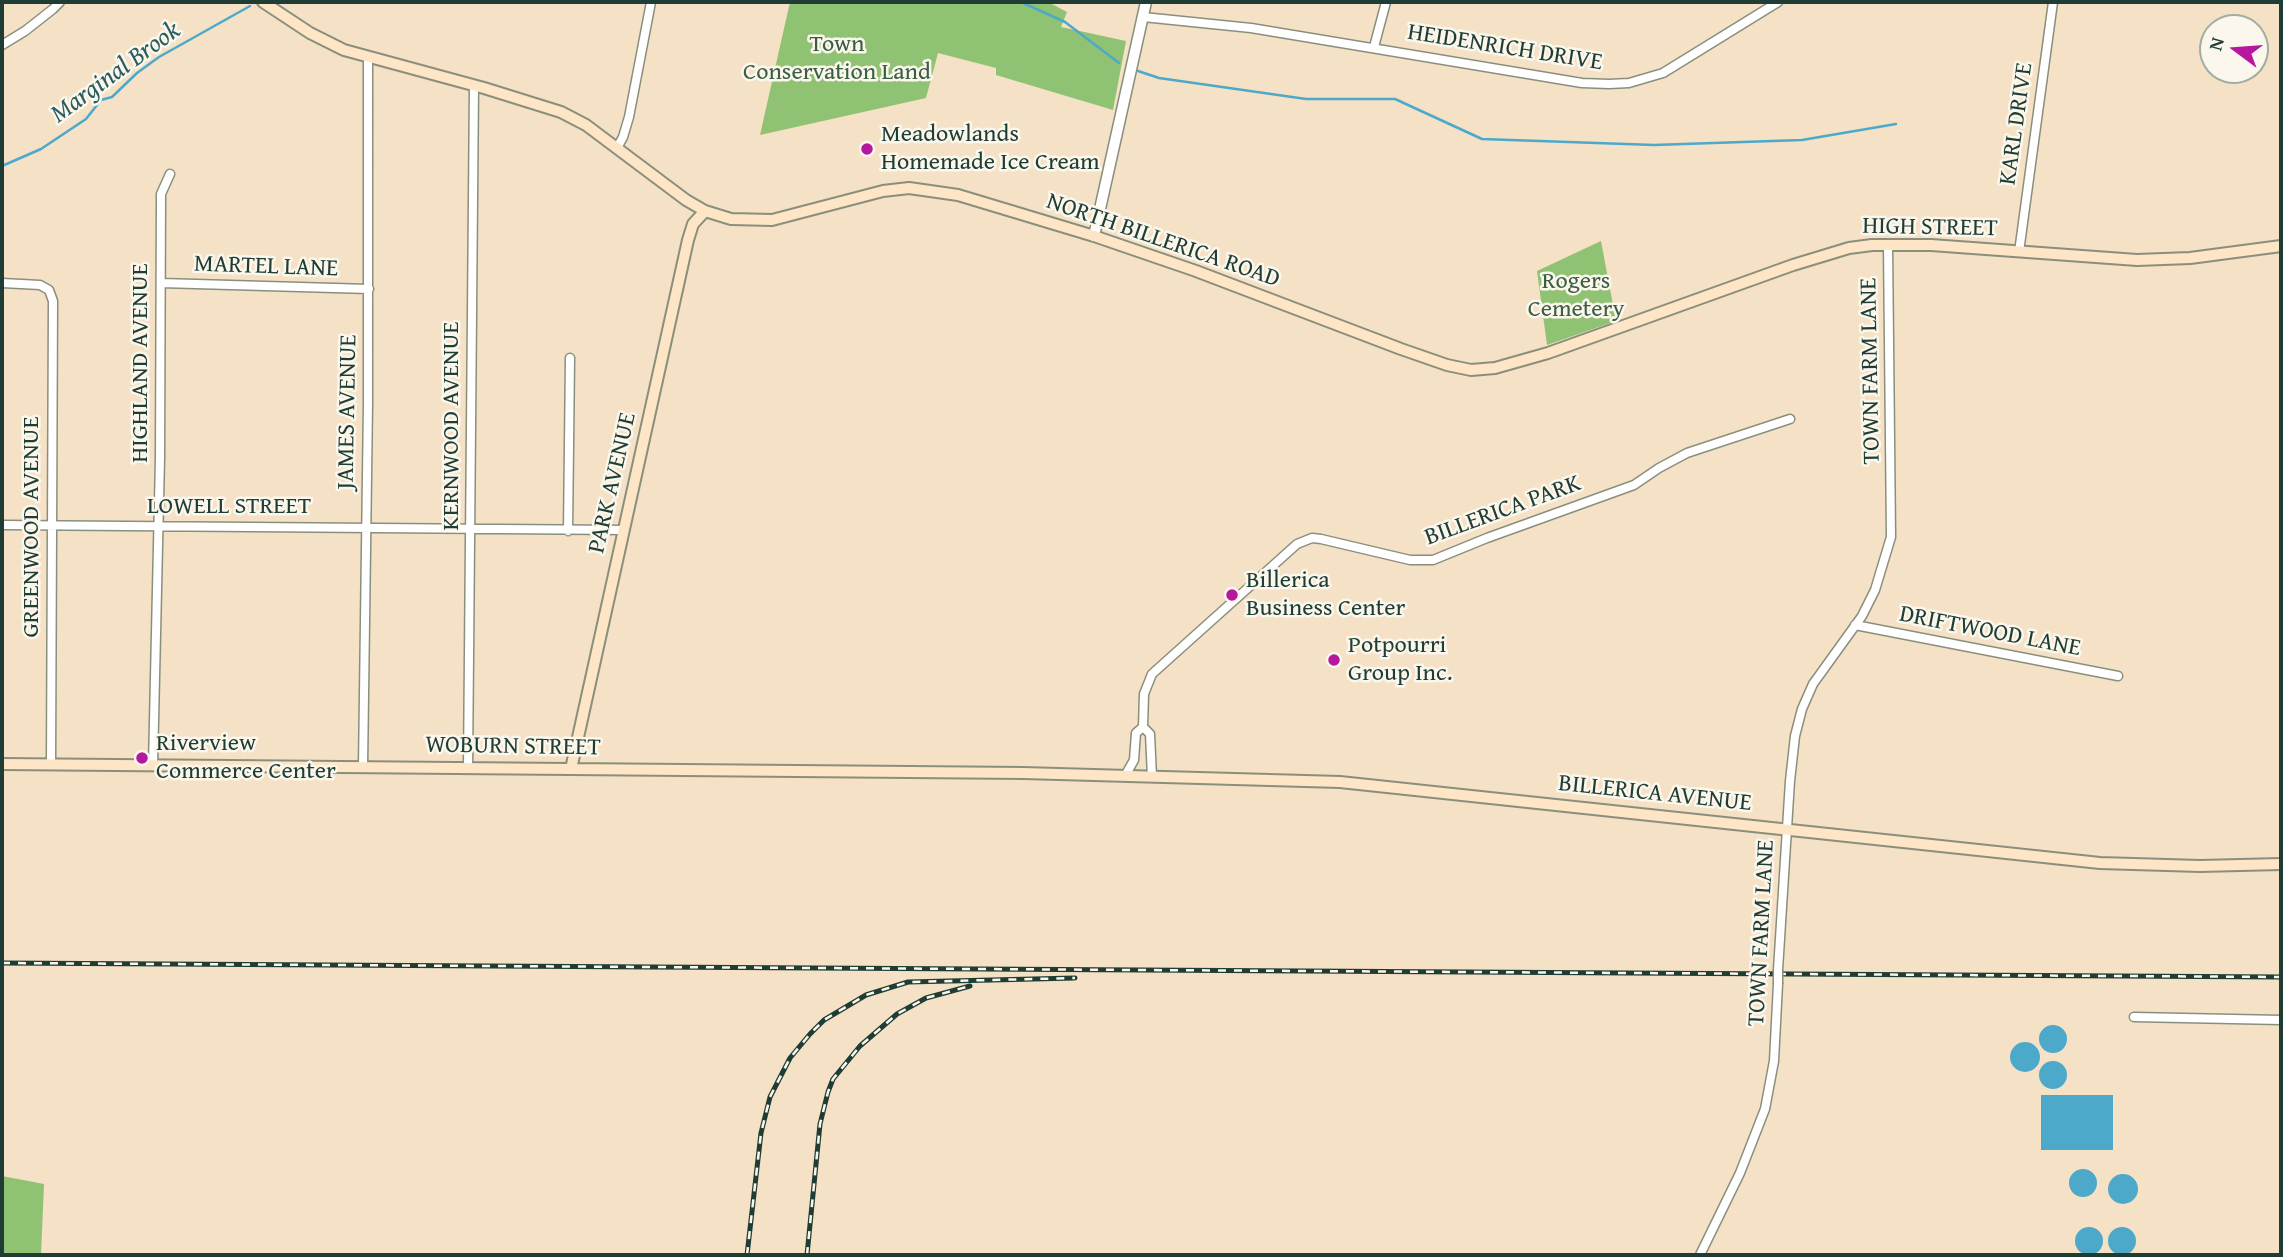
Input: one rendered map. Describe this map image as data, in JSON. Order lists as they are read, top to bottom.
{
  "streets": {
    "main road": [
      "HIGH STREET",
      "NORTH BILLERICA ROAD",
      "PARK AVENUE",
      "WOBURN STREET",
      "BILLERICA AVENUE"
    ],
    "street": [
      "HEIDENRICH DRIVE",
      "KARL DRIVE",
      "MARTEL LANE",
      "HIGHLAND AVENUE",
      "TOWN FARM LANE",
      "JAMES AVENUE",
      "KERNWOOD AVENUE",
      "LOWELL STREET",
      "BILLERICA PARK",
      "GREENWOOD AVENUE",
      "DRIFTWOOD LANE"
    ]
  },
  "crossings": [
    ["KARL DRIVE", "HIGH STREET"],
    ["HIGH STREET", "NORTH BILLERICA ROAD"],
    ["HIGH STREET", "TOWN FARM LANE"],
    ["NORTH BILLERICA ROAD", "JAMES AVENUE"],
    ["NORTH BILLERICA ROAD", "KERNWOOD AVENUE"],
    ["NORTH BILLERICA ROAD", "PARK AVENUE"],
    ["MARTEL LANE", "HIGHLAND AVENUE"],
    ["MARTEL LANE", "JAMES AVENUE"],
    ["HIGHLAND AVENUE", "LOWELL STREET"],
    ["HIGHLAND AVENUE", "WOBURN STREET"],
    ["TOWN FARM LANE", "DRIFTWOOD LANE"],
    ["TOWN FARM LANE", "BILLERICA AVENUE"],
    ["JAMES AVENUE", "LOWELL STREET"],
    ["JAMES AVENUE", "WOBURN STREET"],
    ["KERNWOOD AVENUE", "LOWELL STREET"],
    ["KERNWOOD AVENUE", "WOBURN STREET"],
    ["PARK AVENUE", "LOWELL STREET"],
    ["PARK AVENUE", "WOBURN STREET"],
    ["LOWELL STREET", "GREENWOOD AVENUE"],
    ["BILLERICA PARK", "BILLERICA AVENUE"],
    ["GREENWOOD AVENUE", "WOBURN STREET"],
    ["WOBURN STREET", "BILLERICA AVENUE"]
  ],
  "water": ["Marginal Brook"],
  "parks": ["Town Conservation Land", "Rogers Cemetery"],
  "places": [
    "Meadowlands Homemade Ice Cream",
    "Billerica Business Center",
    "Potpourri Group Inc.",
    "Riverview Commerce Center"
  ],
  "north": "left"
}
